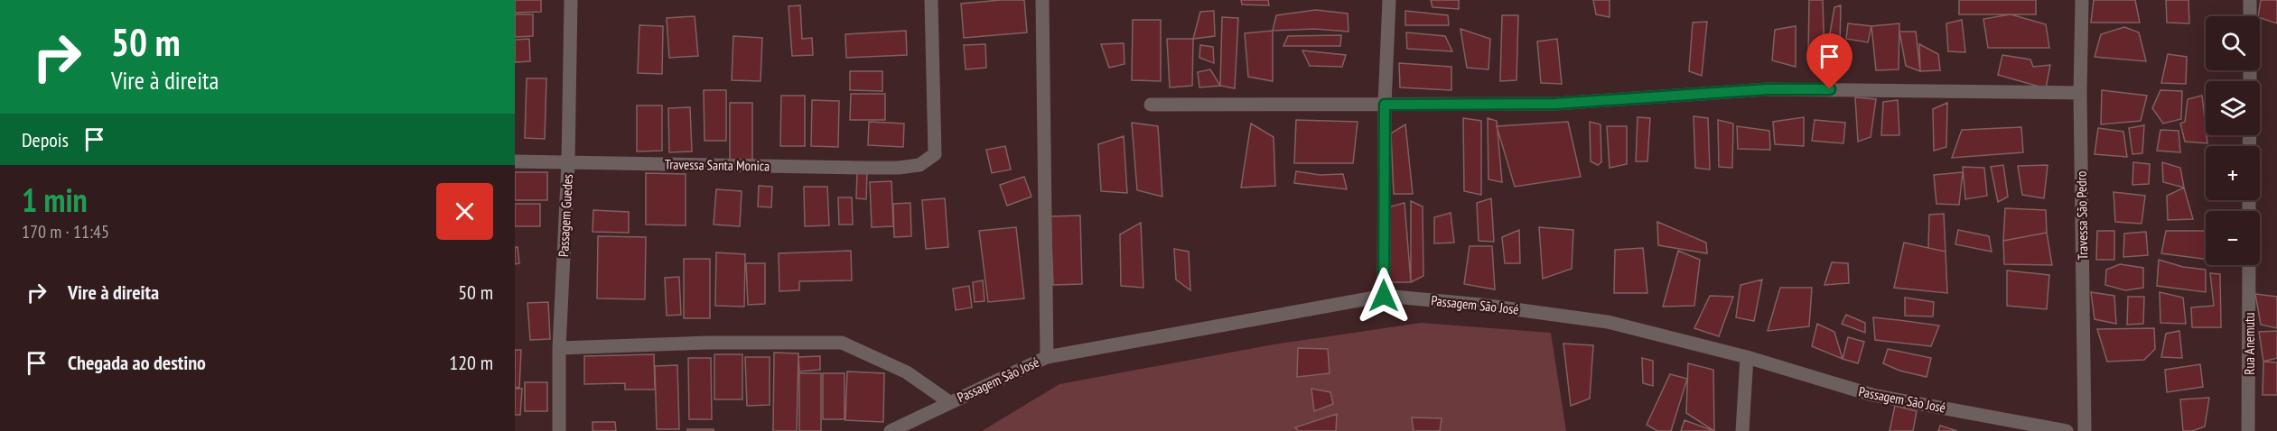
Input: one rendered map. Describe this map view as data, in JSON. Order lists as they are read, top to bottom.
{
  "streets": {
    "street": [
      "Travessa Santa Monica",
      "Passagem Guedes",
      "Travessa São Pedro",
      "Passagem São José",
      "Rua Anemutu"
    ]
  },
  "crossings": [
    ["Travessa Santa Monica", "Passagem Guedes"]
  ],
  "page": {
    "turn": ["50 m", "Vire à direita"],
    "map_buttons": ["+", "−"],
    "then": "Depois",
    "heading": ["1 min", "170 m · 11:45"],
    "list": [
      {
        "name": "Vire à direita",
        "value": "50 m"
      },
      {
        "name": "Chegada ao destino",
        "value": "120 m"
      }
    ]
  }
}
